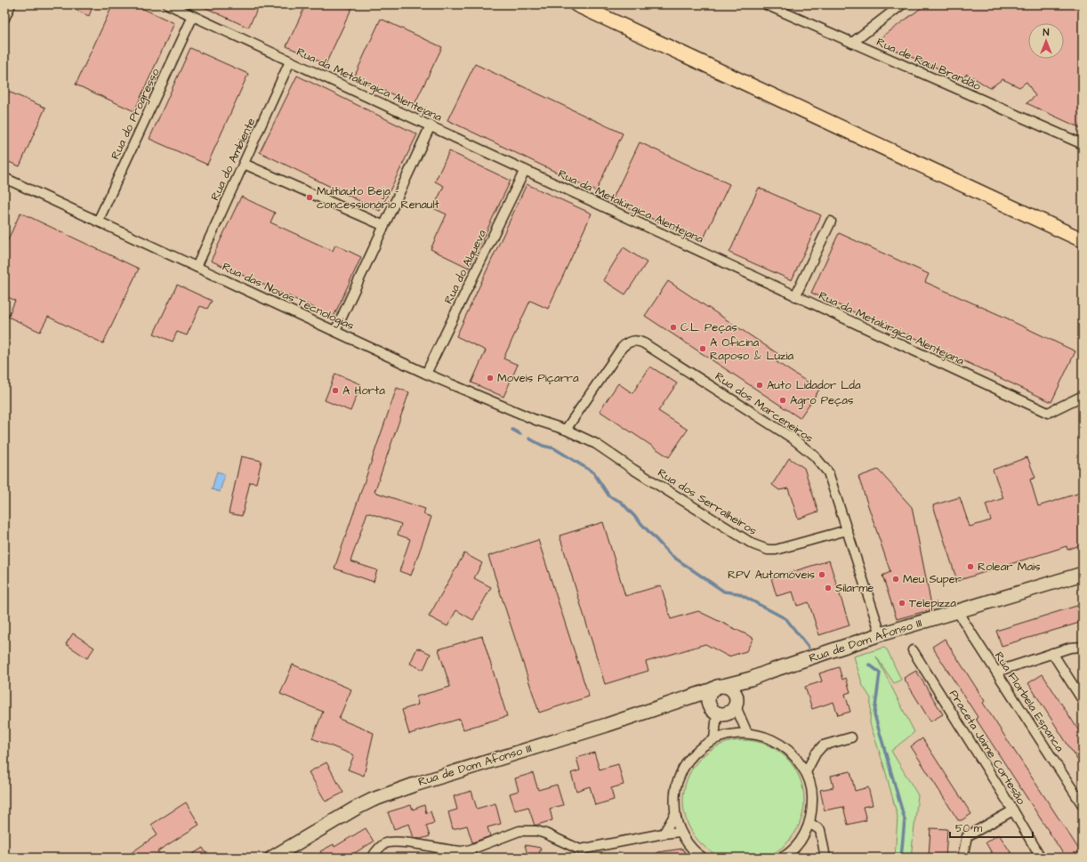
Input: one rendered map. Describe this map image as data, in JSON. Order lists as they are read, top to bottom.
{
  "streets": {
    "main road": ["Rua de Dom Afonso III"],
    "street": [
      "Rua de Raul Brandão",
      "Rua da Metalúrgica Alentejana",
      "Rua do Progresso",
      "Rua do Ambiente",
      "Rua do Alqueva",
      "Rua das Novas Tecnologias",
      "Rua dos Marceneiros",
      "Rua dos Serralheiros",
      "Rua Florbela Espanca",
      "Praceta Jaime Cortesão"
    ]
  },
  "crossings": [
    ["Rua da Metalúrgica Alentejana", "Rua do Progresso"],
    ["Rua da Metalúrgica Alentejana", "Rua do Ambiente"],
    ["Rua da Metalúrgica Alentejana", "Rua do Alqueva"],
    ["Rua do Progresso", "Rua das Novas Tecnologias"],
    ["Rua do Ambiente", "Rua das Novas Tecnologias"],
    ["Rua do Alqueva", "Rua das Novas Tecnologias"],
    ["Rua das Novas Tecnologias", "Rua dos Marceneiros"],
    ["Rua das Novas Tecnologias", "Rua dos Serralheiros"],
    ["Rua dos Marceneiros", "Rua dos Serralheiros"],
    ["Rua dos Marceneiros", "Rua de Dom Afonso III"],
    ["Rua de Dom Afonso III", "Rua Florbela Espanca"]
  ],
  "places": [
    "Multiauto Beja - concessionário Renault",
    "C.L. Peças",
    "A Oficina Raposo & Luzia",
    "Moveis Piçarra",
    "Auto Lidador Lda",
    "A Horta",
    "Agro Peças",
    "Rolear Mais",
    "RPV Automóveis",
    "Meu Super",
    "Silarme",
    "Telepizza"
  ],
  "scale_bar": "50 m",
  "north": "top"
}
